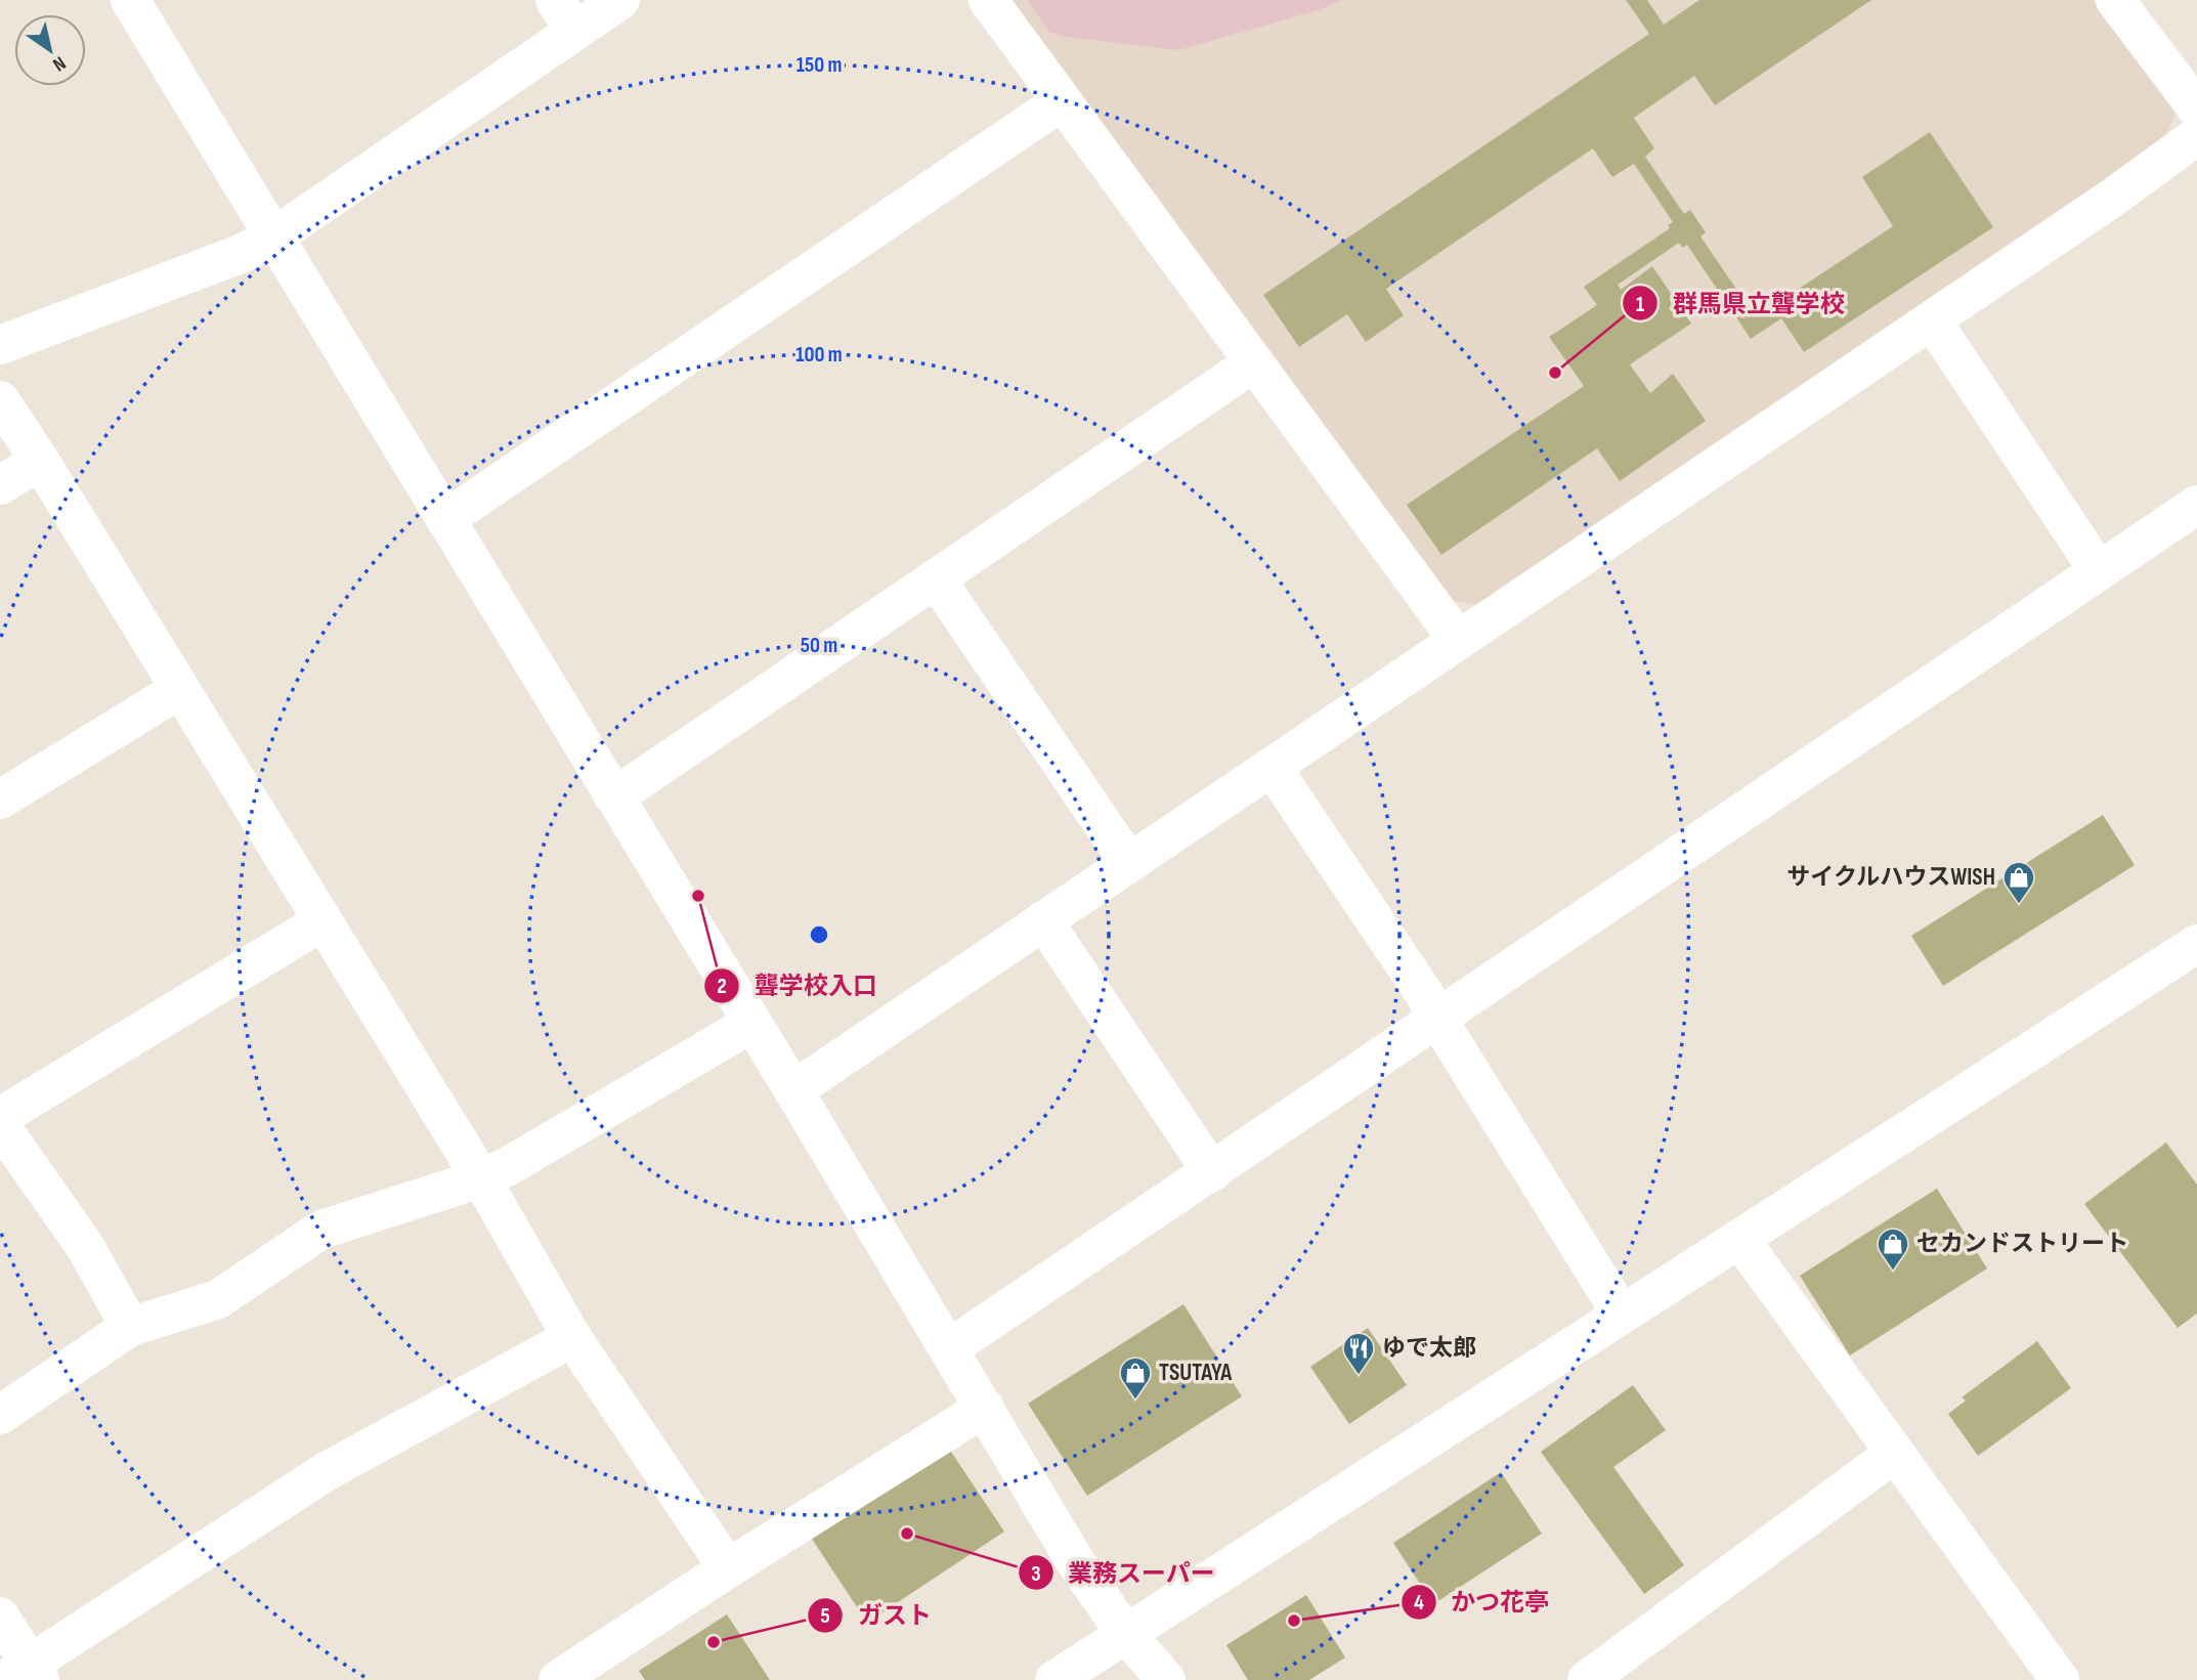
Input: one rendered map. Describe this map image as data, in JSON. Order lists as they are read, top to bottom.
{
  "places": {
    "other": [
      "群馬県立聾学校",
      "聾学校入口",
      "業務スーパー",
      "かつ花亭",
      "ガスト"
    ],
    "shop": ["サイクルハウスWISH", "セカンドストリート", "TSUTAYA"],
    "restaurant": ["ゆで太郎"]
  },
  "north": "bottom right",
  "rings": ["150 m", "100 m", "50 m"]
}
